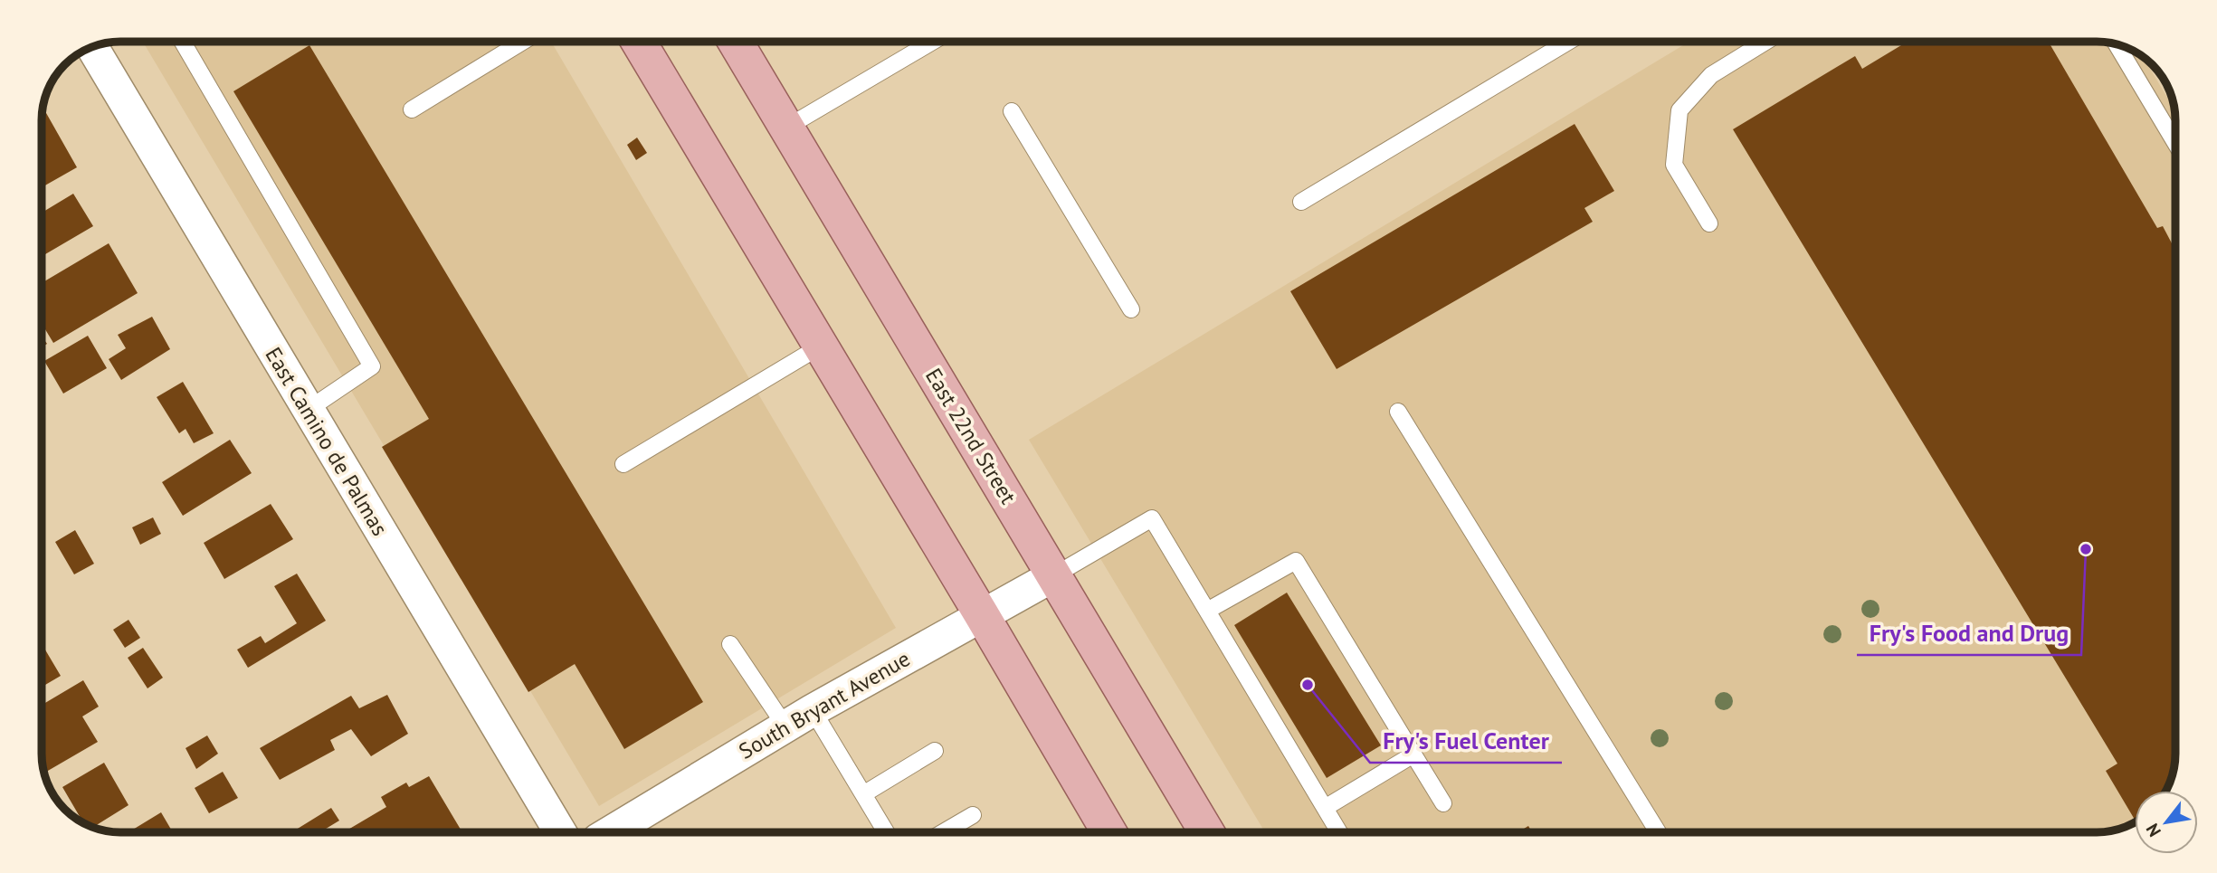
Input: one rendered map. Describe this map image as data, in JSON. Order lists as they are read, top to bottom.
{
  "streets": {
    "main road": ["East 22nd Street"],
    "street": ["East Camino de Palmas", "South Bryant Avenue"]
  },
  "crossings": [
    ["East 22nd Street", "South Bryant Avenue"]
  ],
  "places": ["Fry's Food and Drug", "Fry's Fuel Center"],
  "north": "bottom left"
}
